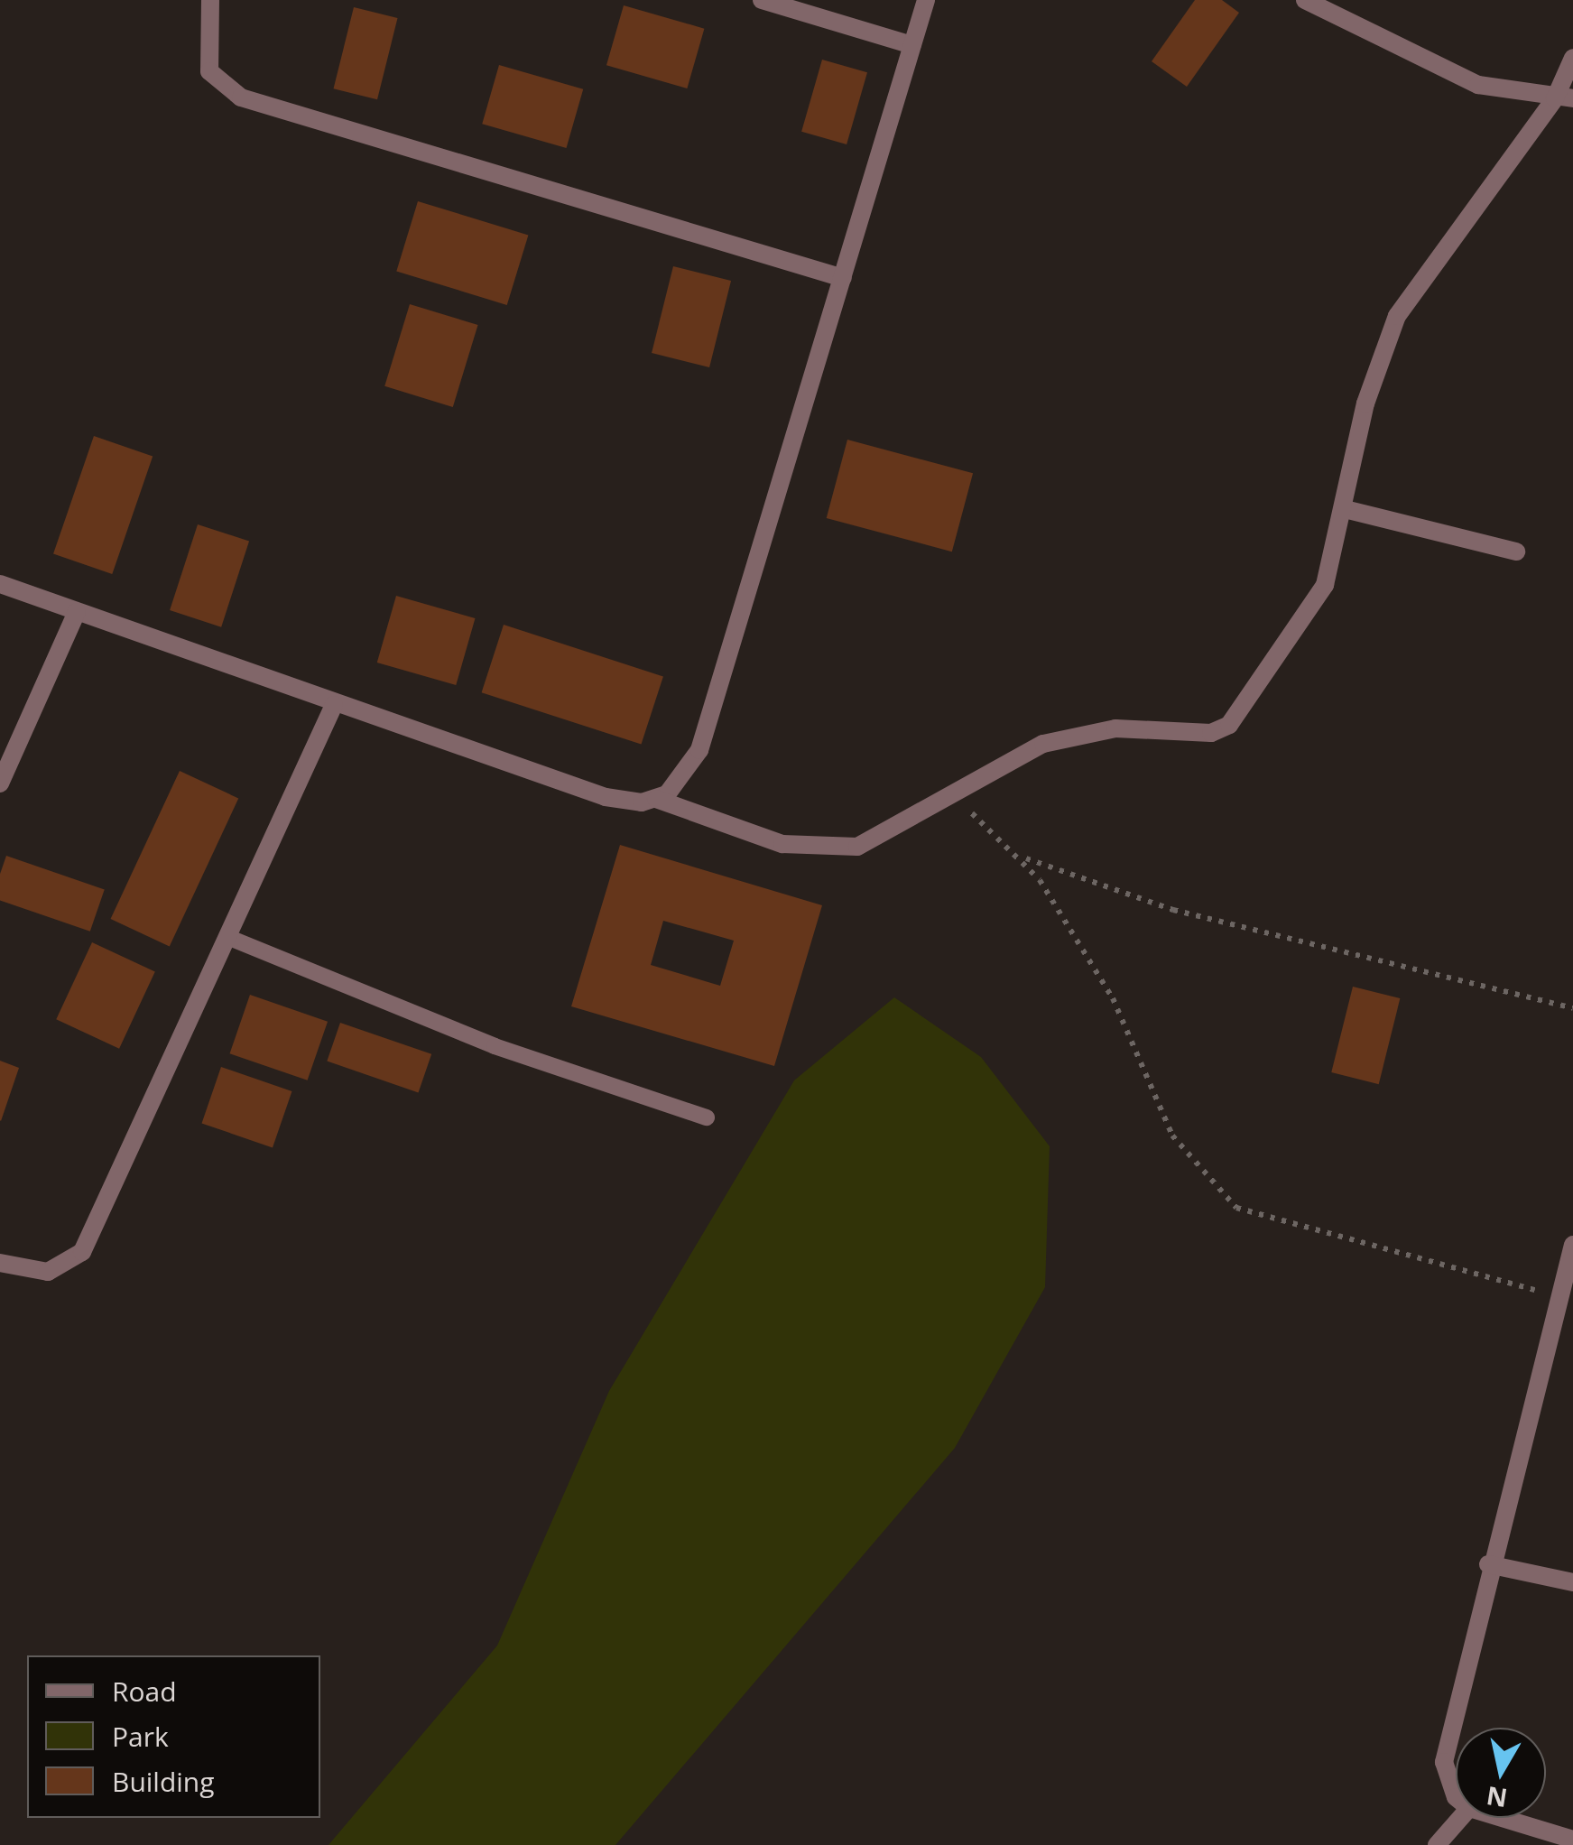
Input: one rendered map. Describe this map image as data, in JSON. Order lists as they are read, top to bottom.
{
  "legend": ["Road", "Park", "Building"],
  "north": "bottom"
}
